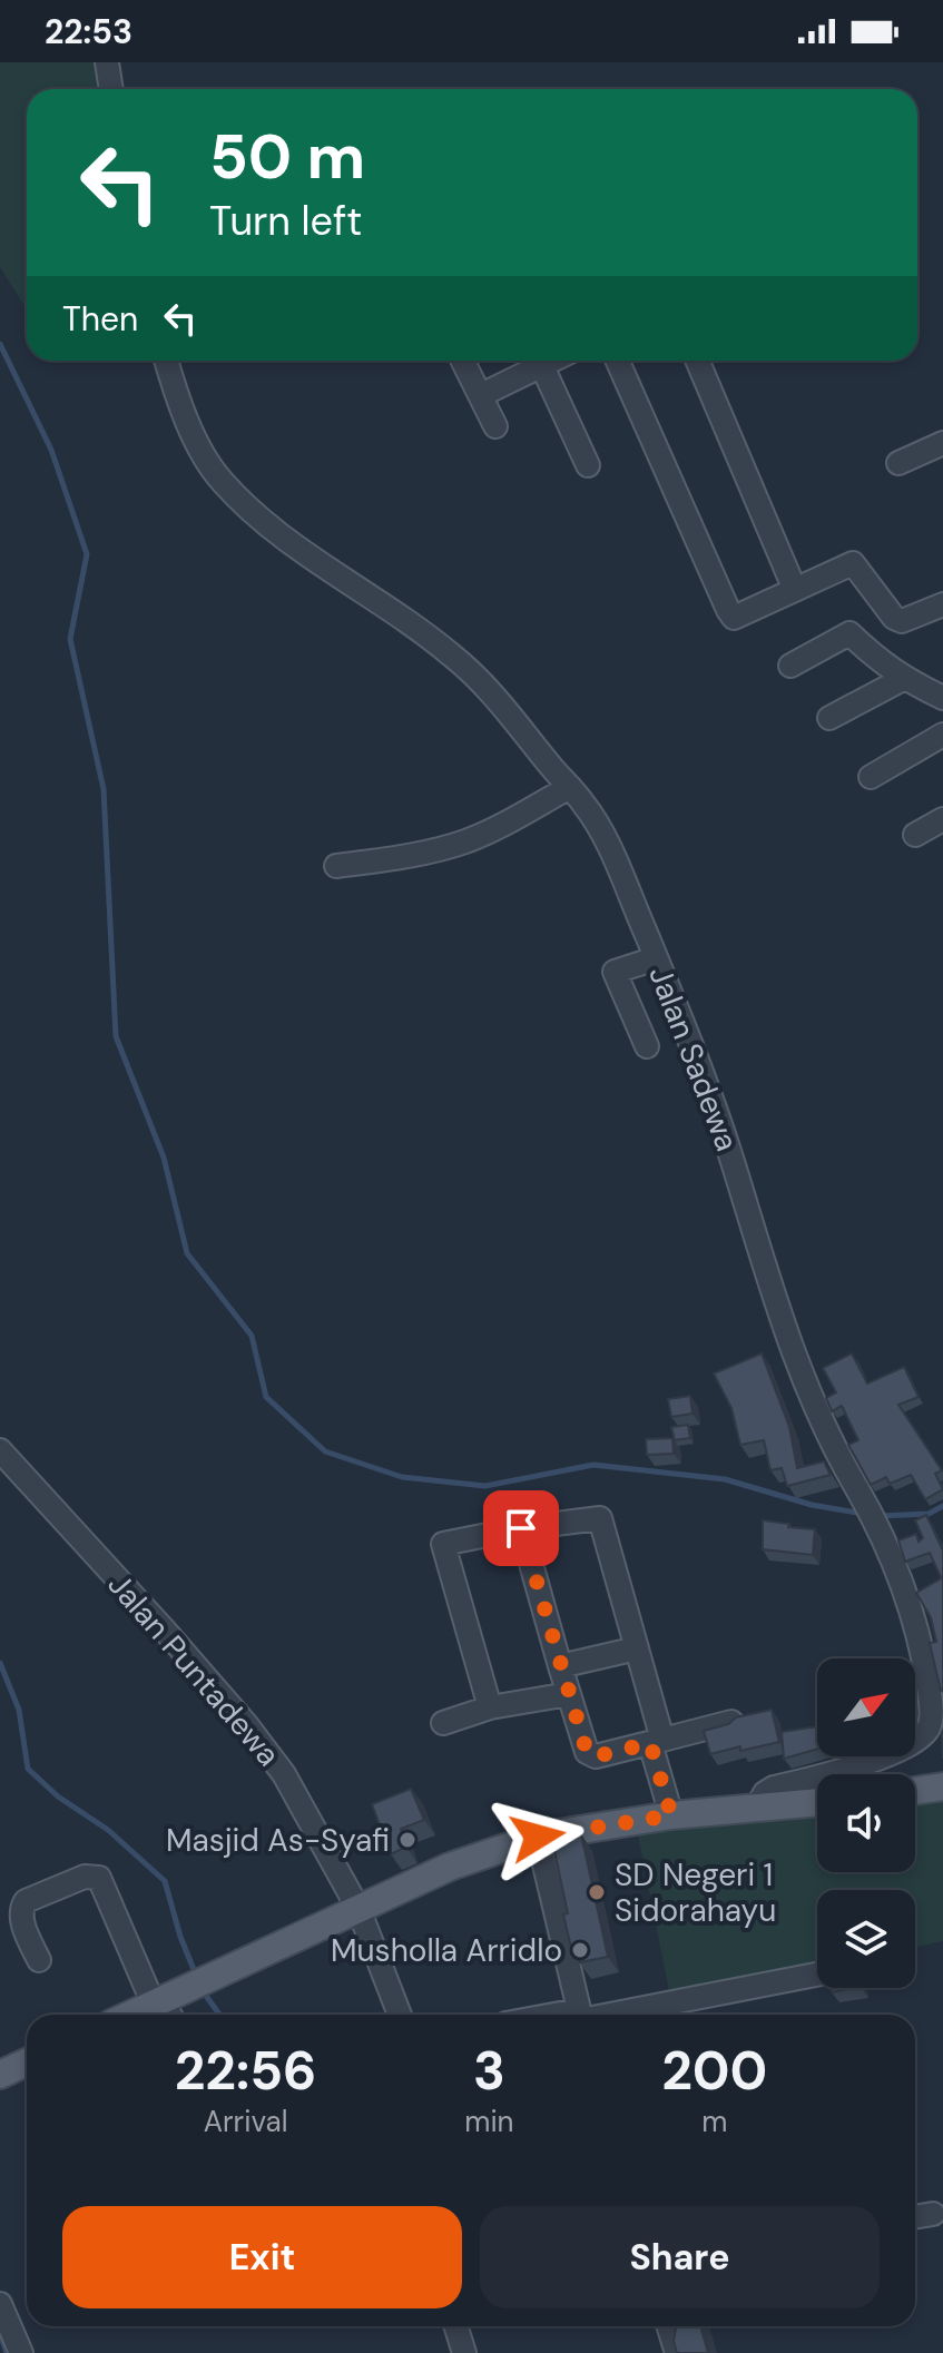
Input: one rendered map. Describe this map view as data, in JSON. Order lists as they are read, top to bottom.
{
  "streets": {
    "street": ["Jalan Sadewa", "Jalan Puntadewa"]
  },
  "places": ["Masjid As-Syafi", "SD Negeri 1 Sidorahayu", "Musholla Arridlo"],
  "north": "top right",
  "page": {
    "status": "22:53",
    "turn": ["50 m", "Turn left"],
    "then": "Then",
    "eta": [
      "22:56",
      "Arrival",
      "3",
      "min",
      "200",
      "m"
    ],
    "buttons": ["Exit", "Share"]
  }
}
